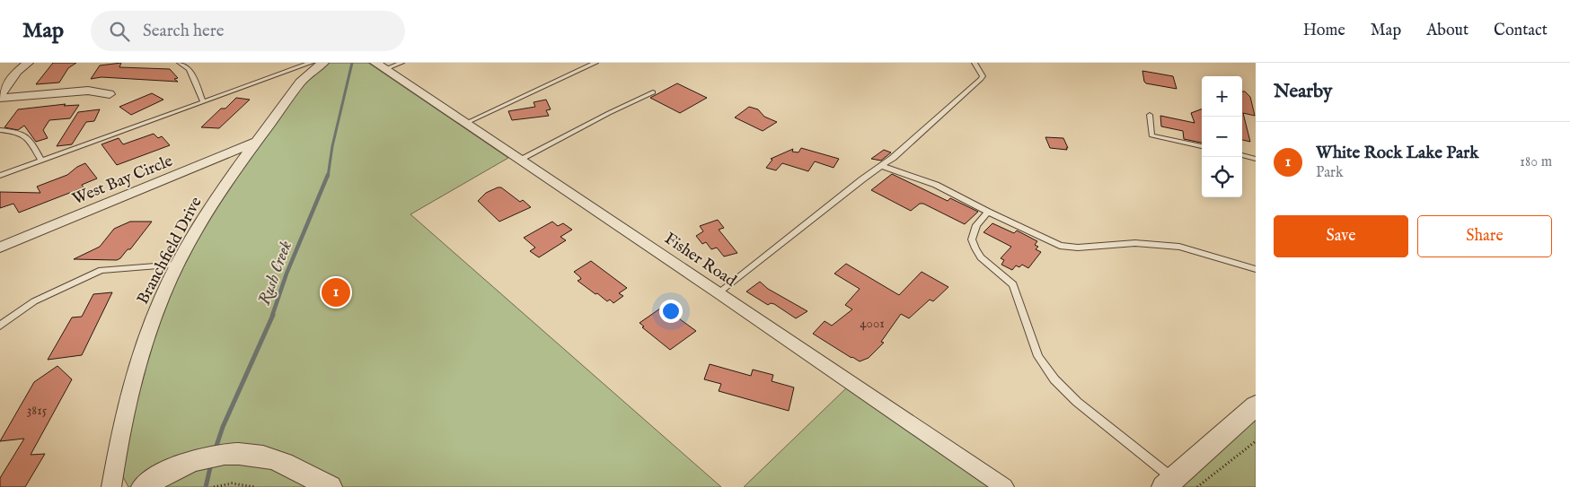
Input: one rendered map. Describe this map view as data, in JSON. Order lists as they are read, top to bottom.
{
  "streets": {
    "street": ["West Bay Circle", "Branchfield Drive", "Fisher Road"]
  },
  "crossings": [
    ["West Bay Circle", "Branchfield Drive"]
  ],
  "water": ["Rush Creek"],
  "house_numbers": ["4001", "3815"],
  "page": {
    "header": "Map",
    "search": "Search here",
    "nav": [
      "Home",
      "Map",
      "About",
      "Contact"
    ],
    "heading": "Nearby",
    "map_buttons": ["+", "−"],
    "list": [
      {
        "mark": "1",
        "name": "White Rock Lake Park",
        "note": "Park",
        "value": "180 m"
      }
    ],
    "buttons": ["Save", "Share"],
    "pins": "1"
  }
}
